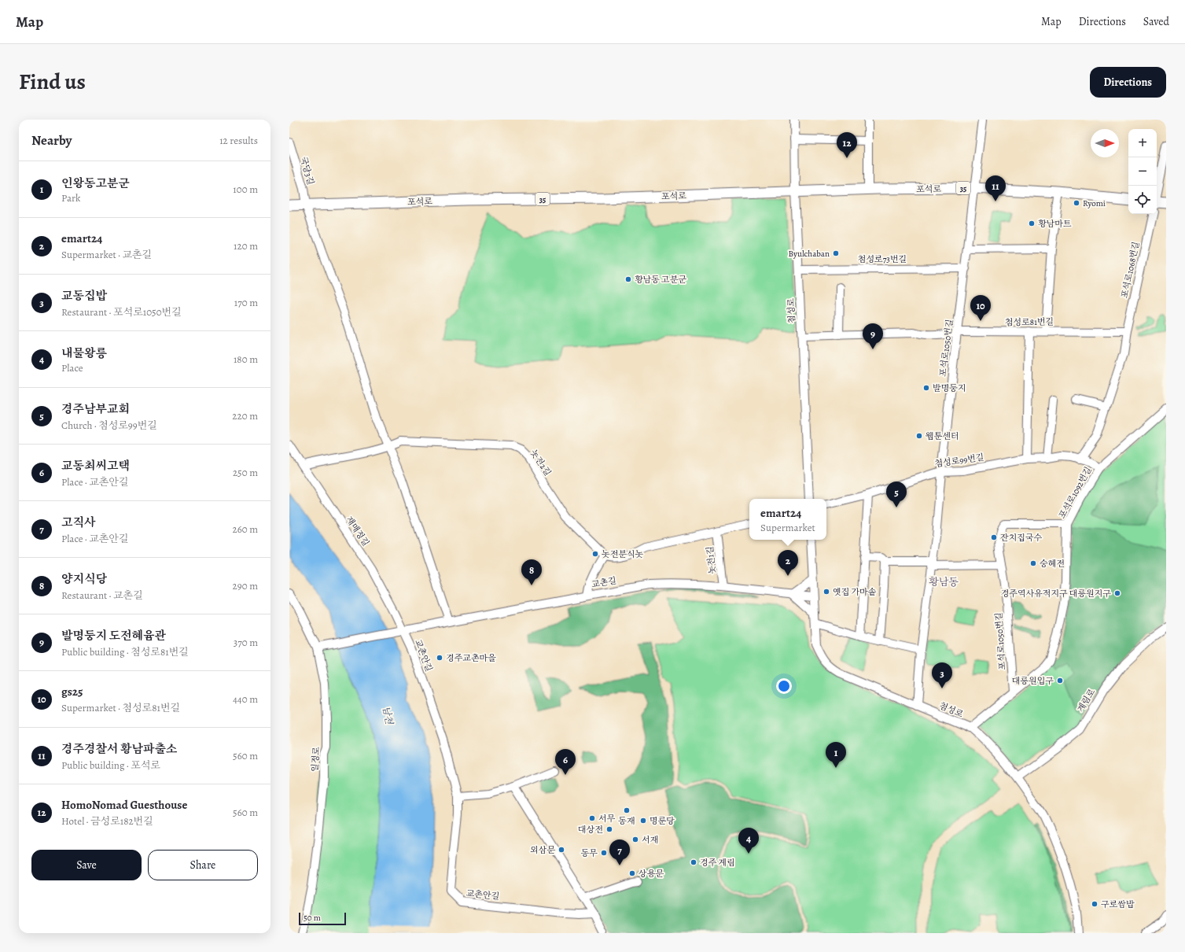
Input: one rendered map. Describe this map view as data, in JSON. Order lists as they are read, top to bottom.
{
  "streets": {
    "main road": ["35", "포석로"],
    "street": [
      "국당3길",
      "첨성로73번길",
      "포석로1068번길",
      "첨성로",
      "첨성로81번길",
      "포석로1050번길",
      "첨성로99번길",
      "놋전2길",
      "포석로1092번길",
      "재매정길",
      "놋전1길",
      "교촌길",
      "교촌안길",
      "계림로",
      "일정로"
    ]
  },
  "crossings": [
    ["국당3길", "포석로"],
    ["국당3길", "놋전2길"],
    ["국당3길", "교촌길"],
    ["포석로", "첨성로"],
    ["포석로", "포석로1050번길"],
    ["첨성로73번길", "첨성로"],
    ["첨성로73번길", "포석로1050번길"],
    ["포석로1068번길", "첨성로81번길"],
    ["포석로1068번길", "첨성로99번길"],
    ["첨성로", "첨성로81번길"],
    ["첨성로", "포석로1050번길"],
    ["첨성로", "포석로1092번길"],
    ["첨성로", "교촌길"],
    ["첨성로", "계림로"],
    ["첨성로81번길", "포석로1050번길"],
    ["포석로1050번길", "첨성로99번길"],
    ["포석로1050번길", "포석로1092번길"],
    ["첨성로99번길", "포석로1092번길"],
    ["놋전2길", "재매정길"],
    ["재매정길", "교촌길"],
    ["재매정길", "교촌안길"],
    ["놋전1길", "교촌길"],
    ["교촌길", "교촌안길"],
    ["교촌길", "일정로"]
  ],
  "districts": ["황남동"],
  "water": ["남천"],
  "places": [
    "Ryomi",
    "황남마트",
    "Byulchaban",
    "황남동 고분군",
    "발명둥지",
    "웹툰센터",
    "잔치집국수",
    "놋전분식놋",
    "숭혜전",
    "옛집 가마솥",
    "경주역사유적지구 대릉원지구",
    "경주교촌마을",
    "대릉원입구",
    "동재",
    "서무",
    "명룬당",
    "대상전",
    "서재",
    "외삼문",
    "동무",
    "경주 계림",
    "상용문",
    "구로쌈밥"
  ],
  "scale_bar": "50 m",
  "north": "right",
  "page": {
    "header": "Map",
    "nav": ["Map", "Directions", "Saved"],
    "title": "Find us",
    "buttons": [
      "Directions",
      ["Save", "Share"]
    ],
    "heading": ["Nearby", "12 results"],
    "map_buttons": ["+", "−"],
    "pins": [
      "12",
      "11",
      "10",
      "9",
      "5",
      "2",
      "8",
      "3",
      "1",
      "6",
      "4",
      "7"
    ],
    "list": [
      {
        "mark": "1",
        "name": "인왕동고분군",
        "note": "Park",
        "value": "100 m"
      },
      {
        "mark": "2",
        "name": "emart24",
        "note": "Supermarket · 교촌길",
        "value": "120 m"
      },
      {
        "mark": "3",
        "name": "교동집밥",
        "note": "Restaurant · 포석로1050번길",
        "value": "170 m"
      },
      {
        "mark": "4",
        "name": "내물왕릉",
        "note": "Place",
        "value": "180 m"
      },
      {
        "mark": "5",
        "name": "경주남부교회",
        "note": "Church · 첨성로99번길",
        "value": "220 m"
      },
      {
        "mark": "6",
        "name": "교동최씨고택",
        "note": "Place · 교촌안길",
        "value": "250 m"
      },
      {
        "mark": "7",
        "name": "고직사",
        "note": "Place · 교촌안길",
        "value": "260 m"
      },
      {
        "mark": "8",
        "name": "양지식당",
        "note": "Restaurant · 교촌길",
        "value": "290 m"
      },
      {
        "mark": "9",
        "name": "발명둥지 도전혜윰관",
        "note": "Public building · 첨성로81번길",
        "value": "370 m"
      },
      {
        "mark": "10",
        "name": "gs25",
        "note": "Supermarket · 첨성로81번길",
        "value": "440 m"
      },
      {
        "mark": "11",
        "name": "경주경찰서 황남파출소",
        "note": "Public building · 포석로",
        "value": "560 m"
      },
      {
        "mark": "12",
        "name": "HomoNomad Guesthouse",
        "note": "Hotel · 금성로182번길",
        "value": "560 m"
      }
    ],
    "popup": ["emart24", "Supermarket"],
    "scale": "50 m"
  }
}
